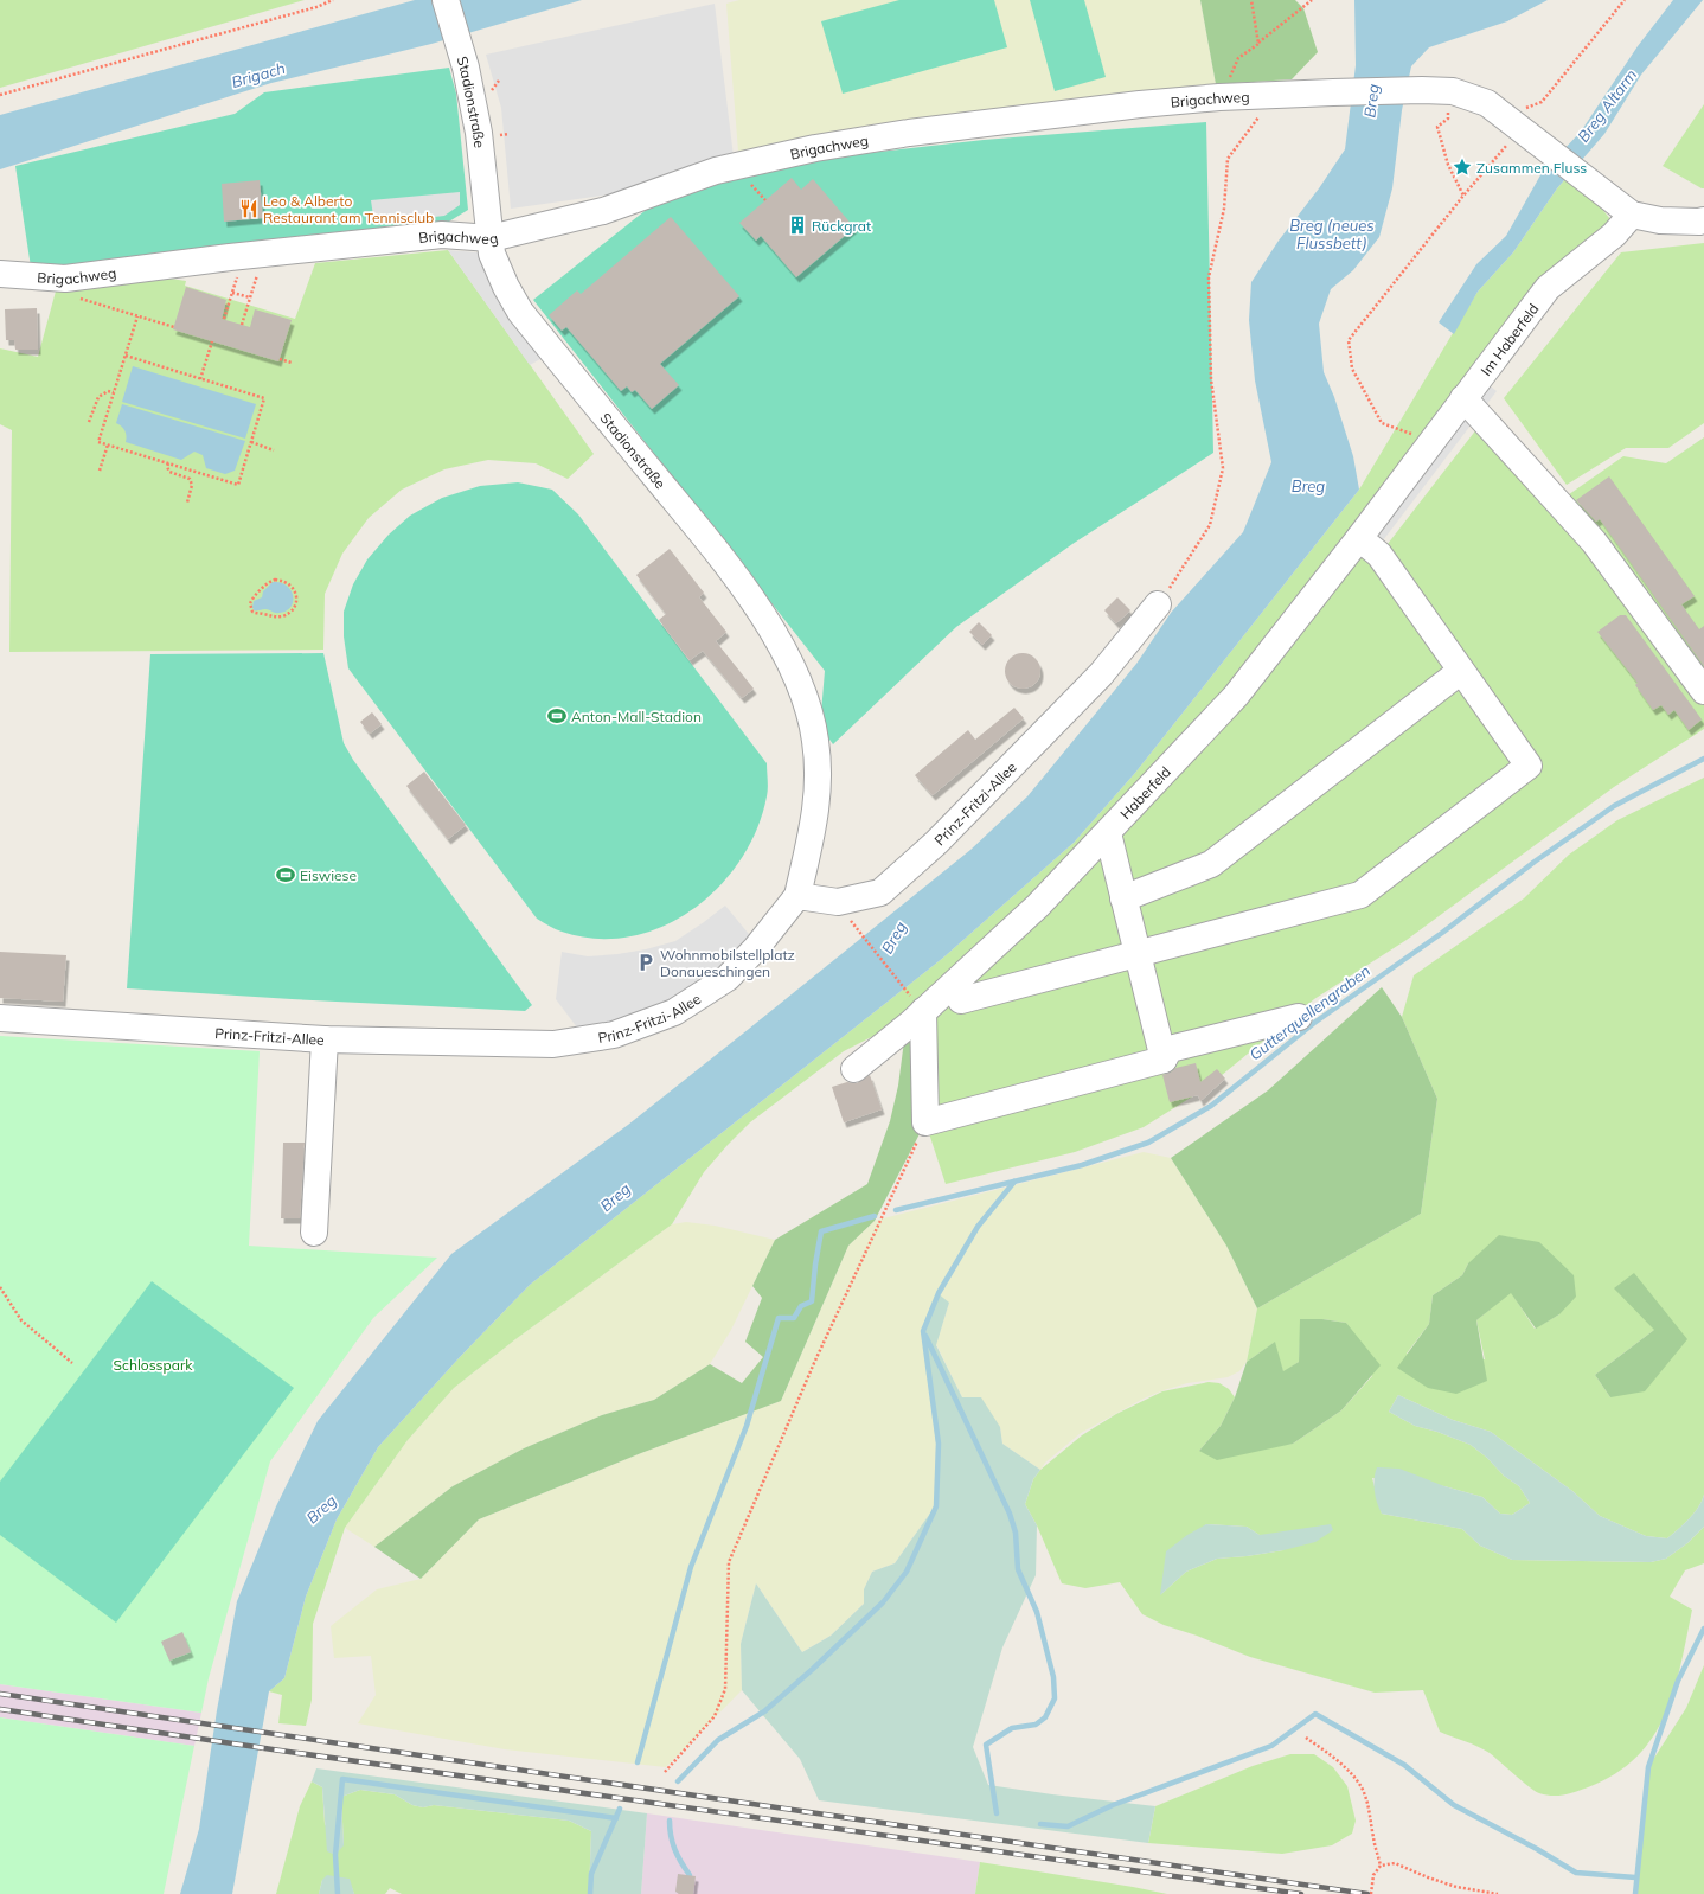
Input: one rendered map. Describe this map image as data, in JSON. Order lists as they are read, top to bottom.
{
  "streets": {
    "street": [
      "Brigachweg",
      "Stadionstraße",
      "Im Haberfeld",
      "Haberfeld",
      "Prinz-Fritzi-Allee"
    ]
  },
  "crossings": [
    ["Brigachweg", "Stadionstraße"],
    ["Brigachweg", "Im Haberfeld"],
    ["Stadionstraße", "Prinz-Fritzi-Allee"],
    ["Im Haberfeld", "Haberfeld"]
  ],
  "water": [
    "Brigach",
    "Breg",
    "Breg Altarm",
    "Breg (neues Flussbett)",
    "Gutterquellengraben"
  ],
  "parks": ["Schlosspark"],
  "places": {
    "place": ["Zusammen Fluss"],
    "restaurant": ["Leo & Alberto Restaurant am Tennisclub"],
    "building": ["Rückgrat"],
    "sports": ["Anton-Mall-Stadion", "Eiswiese"],
    "parking": ["Wohnmobilstellplatz Donaueschingen"]
  }
}
